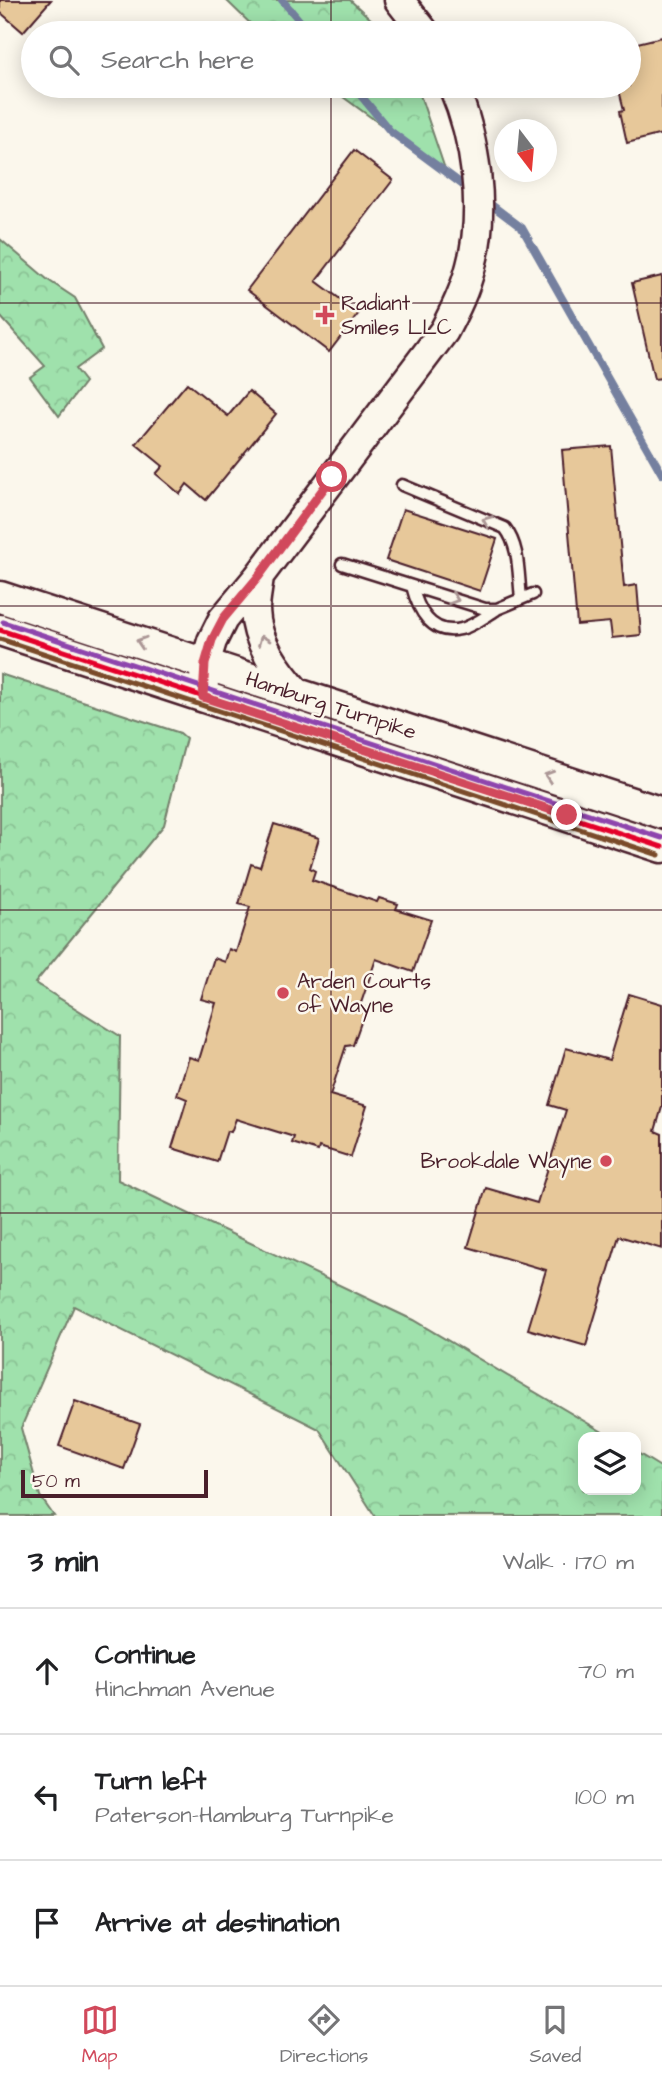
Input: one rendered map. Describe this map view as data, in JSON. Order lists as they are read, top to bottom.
{
  "streets": {
    "main road": ["Hamburg Turnpike"]
  },
  "places": {
    "health": ["Radiant Smiles LLC"],
    "other": ["Arden Courts of Wayne", "Brookdale Wayne"]
  },
  "scale_bar": "50 m",
  "north": "bottom",
  "page": {
    "search": "Search here",
    "scale": "50 m",
    "heading": ["3 min", "Walk · 170 m"],
    "list": [
      ["Continue", "Hinchman Avenue", "70 m"],
      ["Turn left", "Paterson-Hamburg Turnpike", "100 m"],
      "Arrive at destination"
    ],
    "nav": ["Map", "Directions", "Saved"]
  }
}
